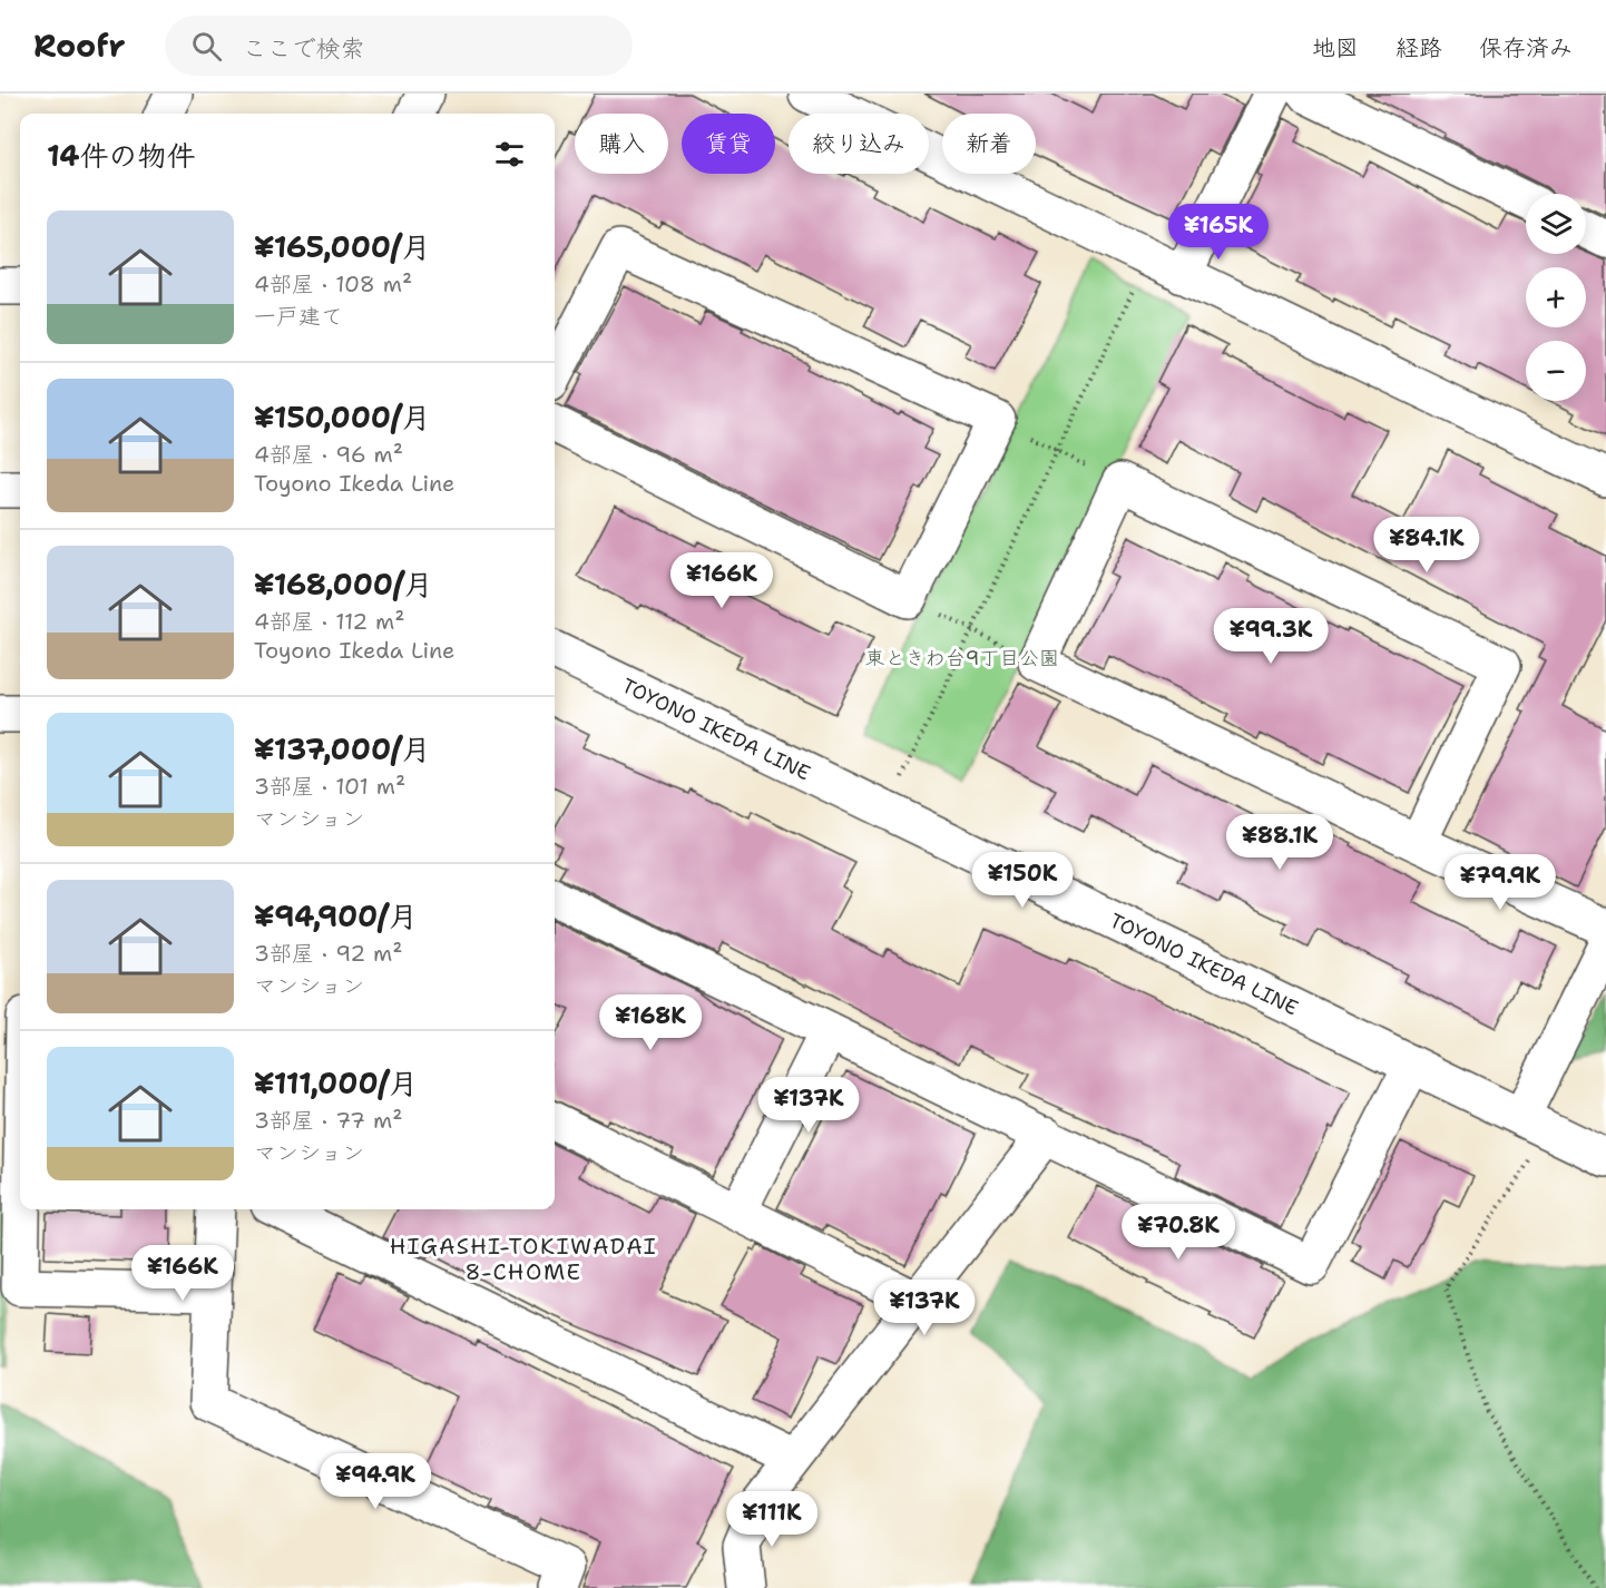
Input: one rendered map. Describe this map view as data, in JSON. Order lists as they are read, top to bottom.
{
  "streets": {
    "street": ["TOYONO IKEDA LINE"]
  },
  "districts": ["HIGASHI-TOKIWADAI 8-CHOME"],
  "parks": ["東ときわ台9丁目公園"],
  "page": {
    "header": "Roofr",
    "search": "ここで検索",
    "nav": ["地図", "経路", "保存済み"],
    "chip": [
      "購入",
      "賃貸",
      "絞り込み",
      "新着"
    ],
    "heading": "14件の物件",
    "map_buttons": ["+", "−"],
    "list": [
      {
        "name": "¥165,000/月",
        "note": "4部屋 · 108 m² · 一戸建て"
      },
      {
        "name": "¥150,000/月",
        "note": "4部屋 · 96 m² · Toyono Ikeda Line"
      },
      {
        "name": "¥168,000/月",
        "note": "4部屋 · 112 m² · Toyono Ikeda Line"
      },
      {
        "name": "¥137,000/月",
        "note": "3部屋 · 101 m² · マンション"
      },
      {
        "name": "¥94,900/月",
        "note": "3部屋 · 92 m² · マンション"
      },
      {
        "name": "¥111,000/月",
        "note": "3部屋 · 77 m² · マンション"
      }
    ],
    "price": [
      "¥165K",
      "¥84.1K",
      "¥166K",
      "¥99.3K",
      "¥88.1K",
      "¥150K",
      "¥79.9K",
      "¥168K",
      "¥137K",
      "¥70.8K",
      "¥166K",
      "¥137K",
      "¥94.9K",
      "¥111K"
    ]
  }
}
